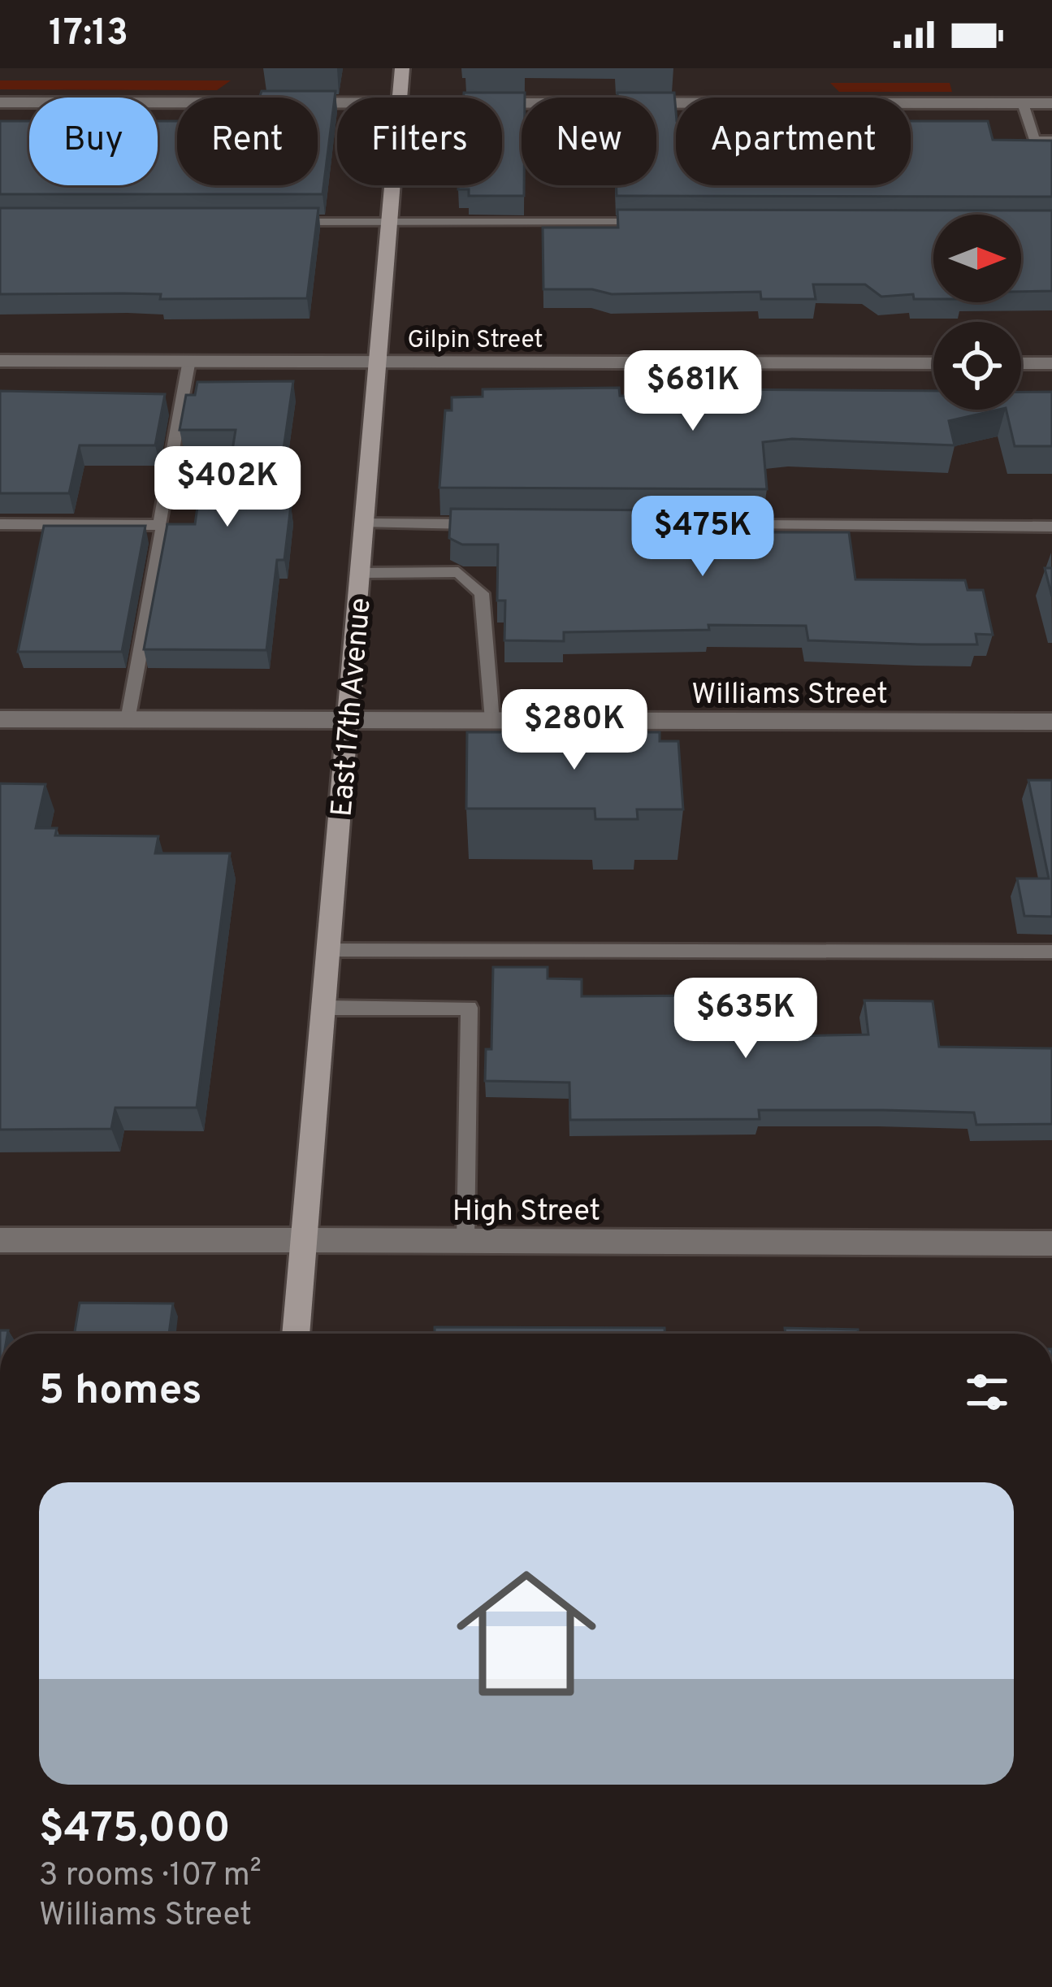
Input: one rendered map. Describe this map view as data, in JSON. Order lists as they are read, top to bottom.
{
  "streets": {
    "main road": ["East 17th Avenue"],
    "street": ["Gilpin Street", "Williams Street", "High Street"]
  },
  "crossings": [
    ["Gilpin Street", "East 17th Avenue"],
    ["Williams Street", "East 17th Avenue"],
    ["East 17th Avenue", "High Street"]
  ],
  "north": "right",
  "page": {
    "status": "17:13",
    "chip": [
      "Buy",
      "Rent",
      "Filters",
      "New",
      "Apartment"
    ],
    "price": [
      "$681K",
      "$402K",
      "$475K",
      "$280K",
      "$635K"
    ],
    "heading": "5 homes",
    "list": [
      {
        "name": "$475,000",
        "note": "3 rooms · 107 m² · Williams Street"
      }
    ]
  }
}
